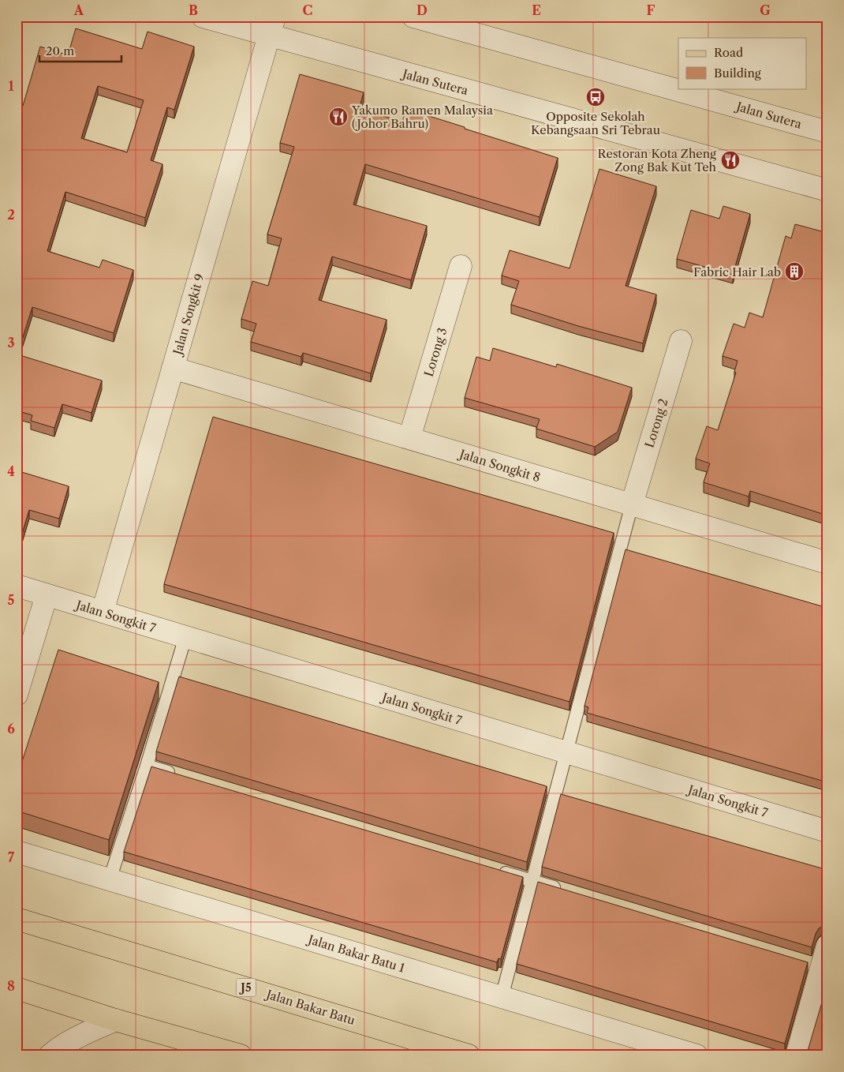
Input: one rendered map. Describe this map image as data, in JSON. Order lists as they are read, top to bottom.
{
  "streets": {
    "main road": ["J5", "Jalan Bakar Batu"],
    "street": [
      "Jalan Sutera",
      "Jalan Songkit 9",
      "Lorong 3",
      "Lorong 2",
      "Jalan Songkit 8",
      "Jalan Songkit 7",
      "Jalan Bakar Batu 1"
    ]
  },
  "crossings": [
    ["Jalan Sutera", "Jalan Songkit 9"],
    ["Jalan Songkit 9", "Jalan Songkit 8"],
    ["Jalan Songkit 9", "Jalan Songkit 7"],
    ["Lorong 3", "Jalan Songkit 8"],
    ["Lorong 2", "Jalan Songkit 8"]
  ],
  "places": {
    "bus stop": ["Opposite Sekolah Kebangsaan Sri Tebrau"],
    "restaurant": ["Yakumo Ramen Malaysia (Johor Bahru)", "Restoran Kota Zheng Zong Bak Kut Teh"],
    "building": ["Fabric Hair Lab"]
  },
  "legend": ["Road", "Building"],
  "scale_bar": "20 m",
  "grid": {
    "columns": [
      "A",
      "B",
      "C",
      "D",
      "E",
      "F",
      "G"
    ],
    "rows": [
      "1",
      "2",
      "3",
      "4",
      "5",
      "6",
      "7",
      "8"
    ]
  }
}
